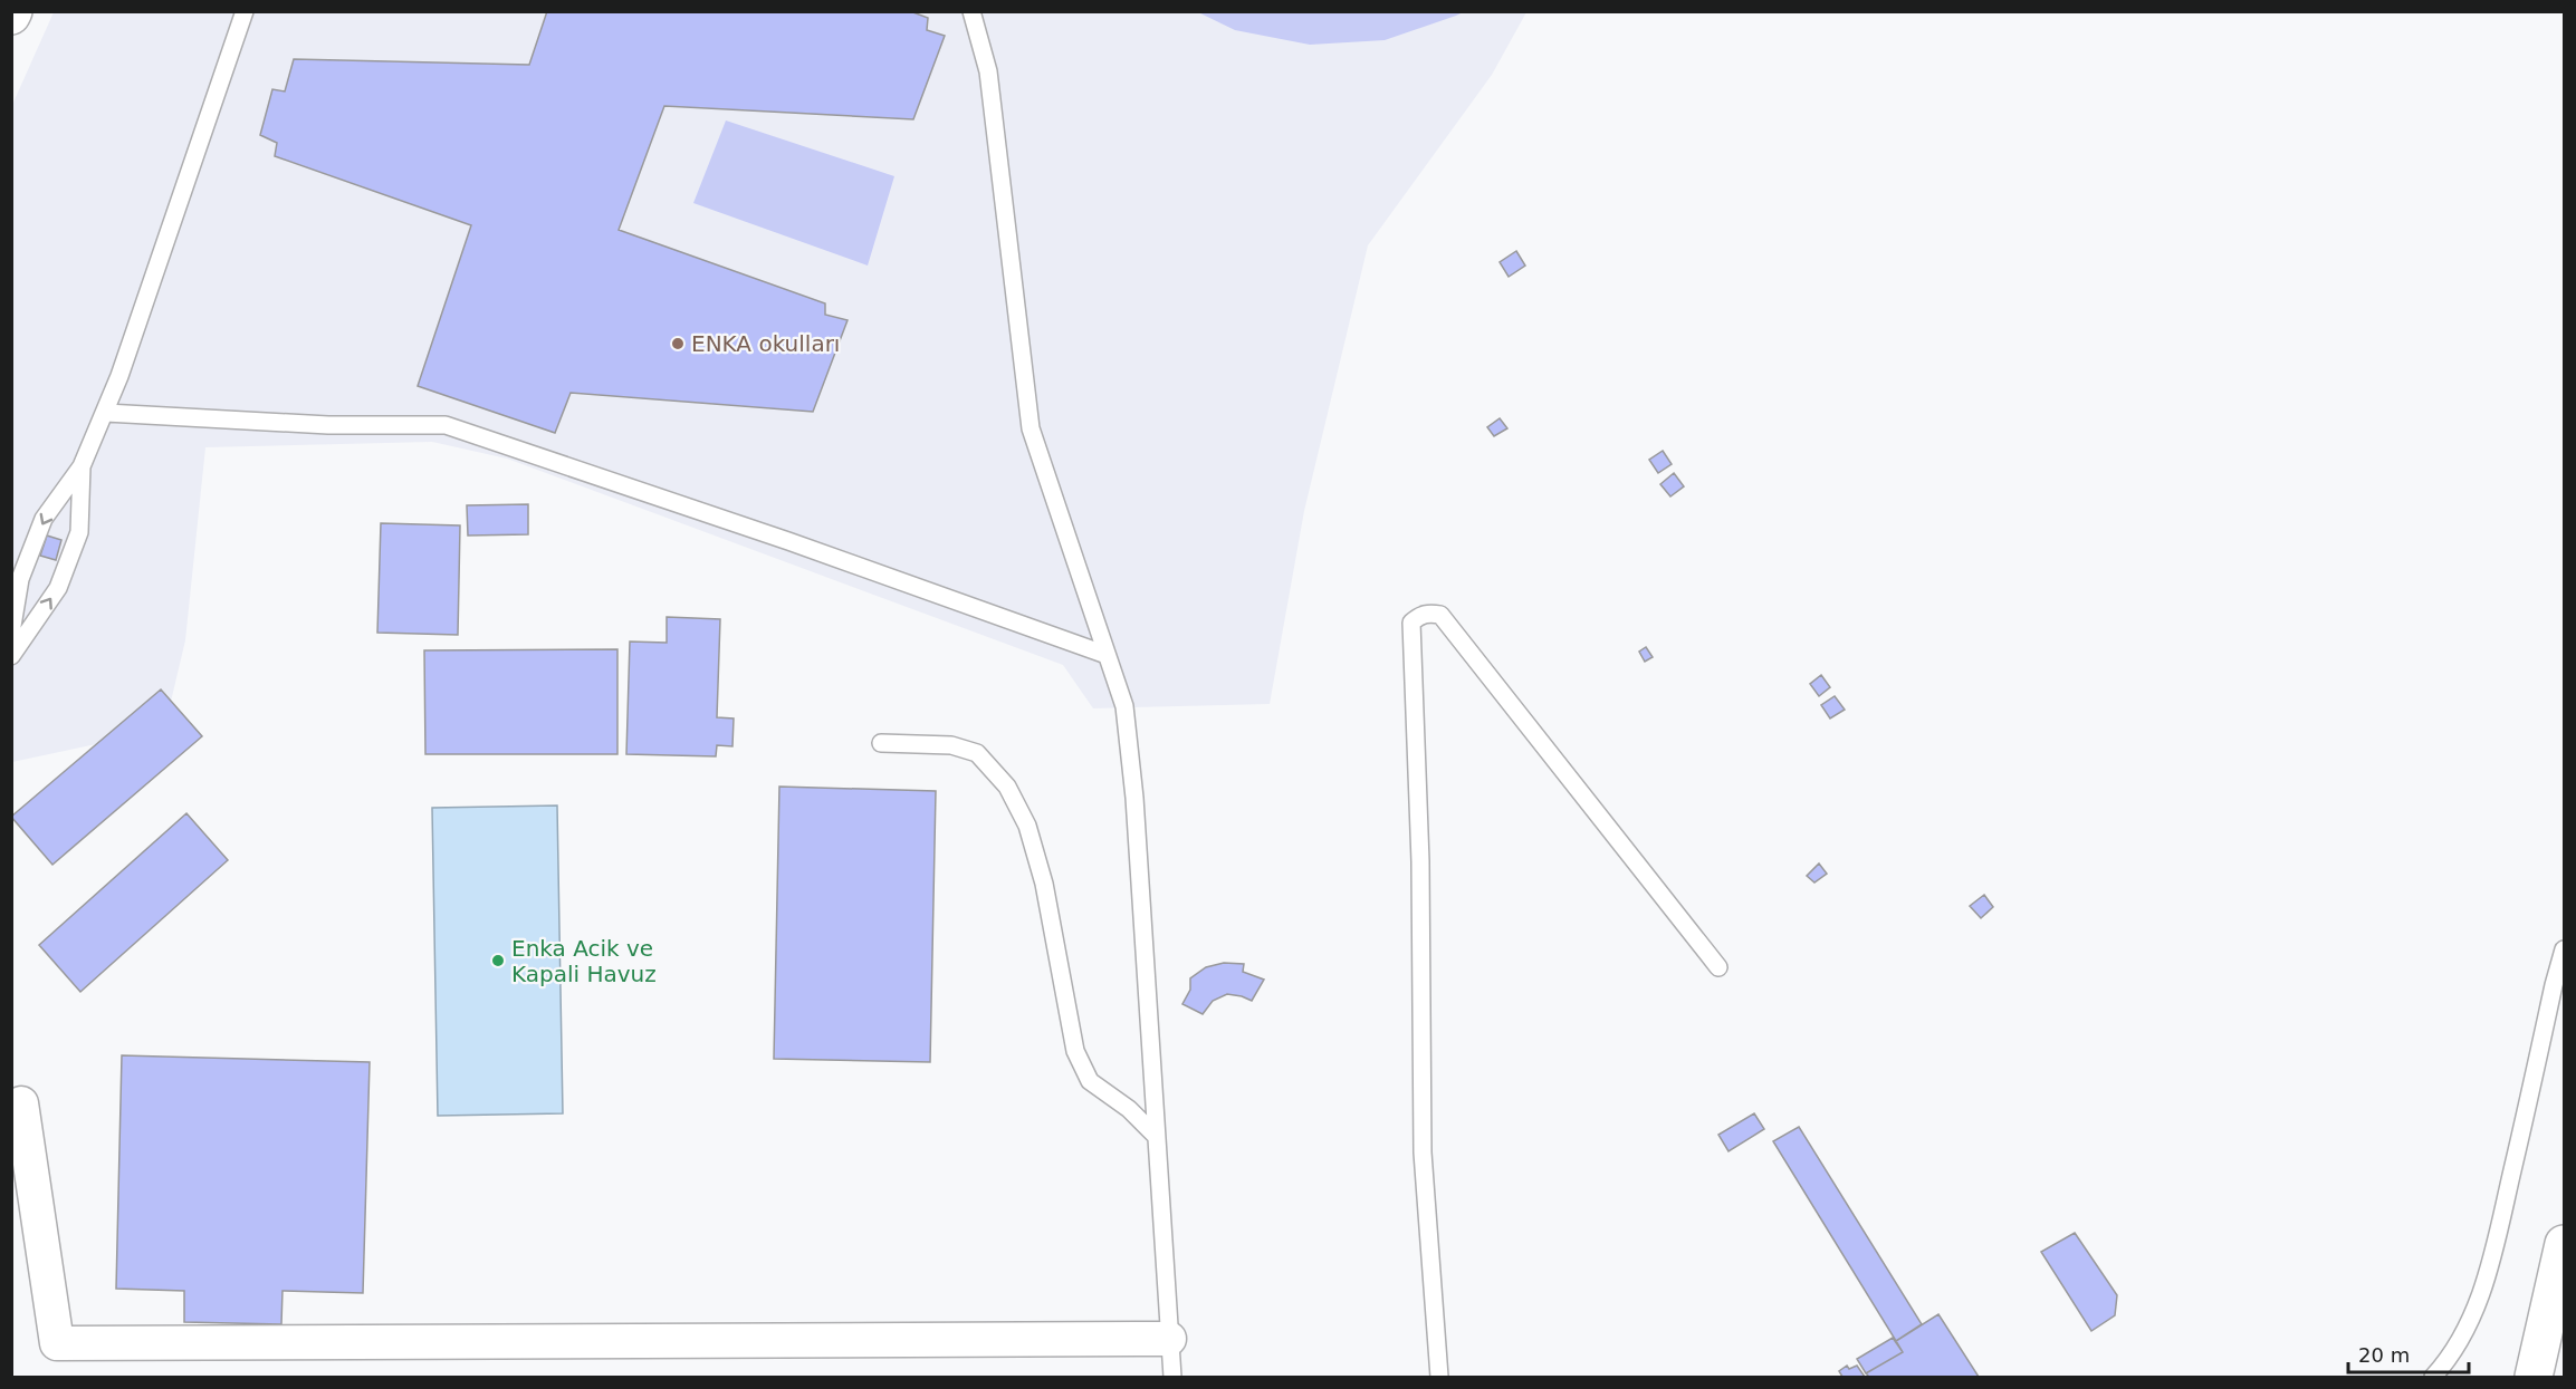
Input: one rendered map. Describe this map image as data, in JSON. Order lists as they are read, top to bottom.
{
  "places": ["ENKA okulları", "Enka Acik ve Kapali Havuz"],
  "scale_bar": "20 m"
}
